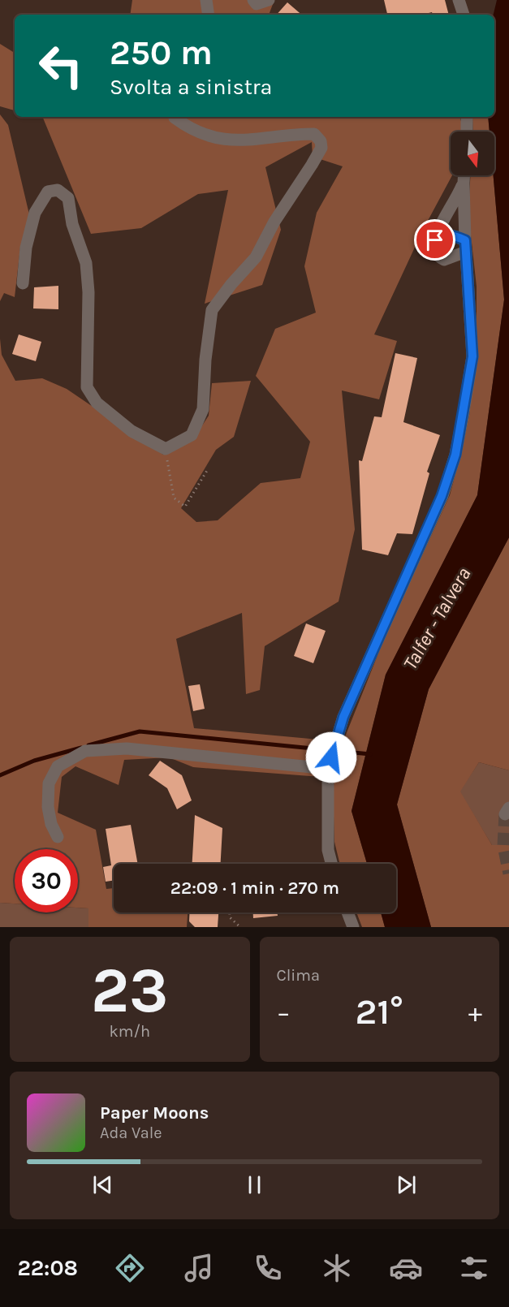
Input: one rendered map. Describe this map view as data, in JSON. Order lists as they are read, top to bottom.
{
  "water": ["Talfer - Talvera"],
  "north": "bottom",
  "page": {
    "turn": ["250 m", "Svolta a sinistra"],
    "limit": "30",
    "trip": "22:09 · 1 min · 270 m",
    "tile": [
      ["23", "km/h"],
      "Clima"
    ],
    "heat": ["−", "21°", "+"],
    "song": ["Paper Moons", "Ada Vale"],
    "tabs": "22:08"
  }
}
